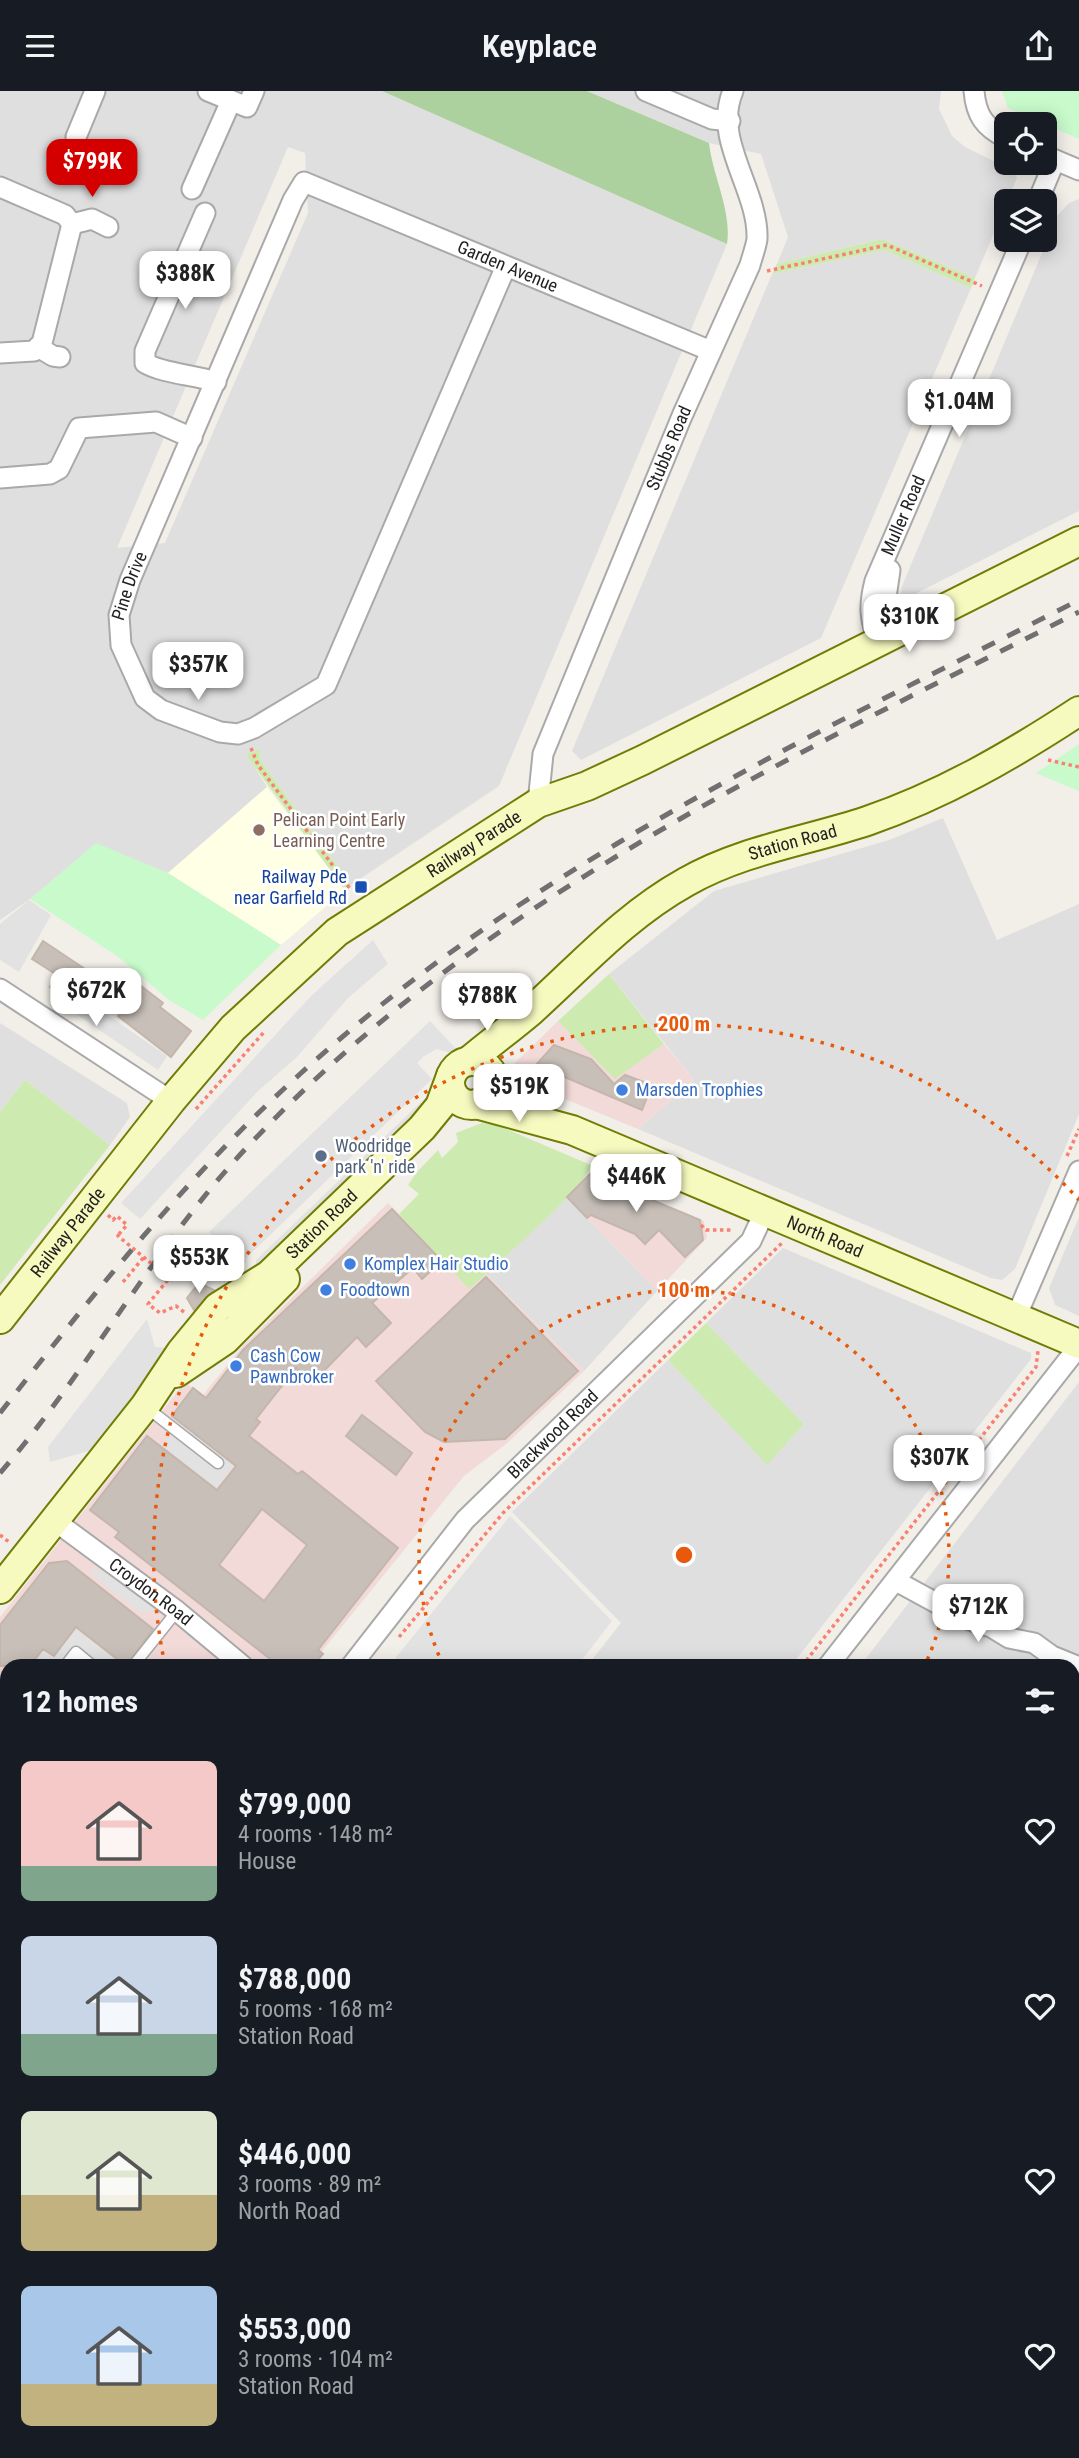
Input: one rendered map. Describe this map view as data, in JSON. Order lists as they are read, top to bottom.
{
  "streets": {
    "street": [
      "Garden Avenue",
      "Stubbs Road",
      "Muller Road",
      "Pine Drive",
      "Station Road",
      "Railway Parade",
      "North Road",
      "Blackwood Road",
      "Croydon Road"
    ]
  },
  "crossings": [
    ["Garden Avenue", "Stubbs Road"],
    ["Garden Avenue", "Pine Drive"],
    ["Stubbs Road", "Railway Parade"],
    ["Muller Road", "Railway Parade"],
    ["Station Road", "North Road"],
    ["Station Road", "Croydon Road"],
    ["North Road", "Blackwood Road"]
  ],
  "places": {
    "other": [
      "Pelican Point Early Learning Centre",
      "Marsden Trophies",
      "Woodridge park 'n' ride",
      "Komplex Hair Studio",
      "Foodtown",
      "Cash Cow Pawnbroker"
    ],
    "transit": ["Railway Pde near Garfield Rd"]
  },
  "page": {
    "header": "Keyplace",
    "price": [
      "$799K",
      "$388K",
      "$1.04M",
      "$310K",
      "$357K",
      "$672K",
      "$788K",
      "$519K",
      "$446K",
      "$553K",
      "$307K",
      "$712K"
    ],
    "heading": "12 homes",
    "list": [
      {
        "name": "$799,000",
        "note": "4 rooms · 148 m² · House"
      },
      {
        "name": "$788,000",
        "note": "5 rooms · 168 m² · Station Road"
      },
      {
        "name": "$446,000",
        "note": "3 rooms · 89 m² · North Road"
      },
      {
        "name": "$553,000",
        "note": "3 rooms · 104 m² · Station Road"
      }
    ]
  },
  "rings": ["200 m", "100 m"]
}
